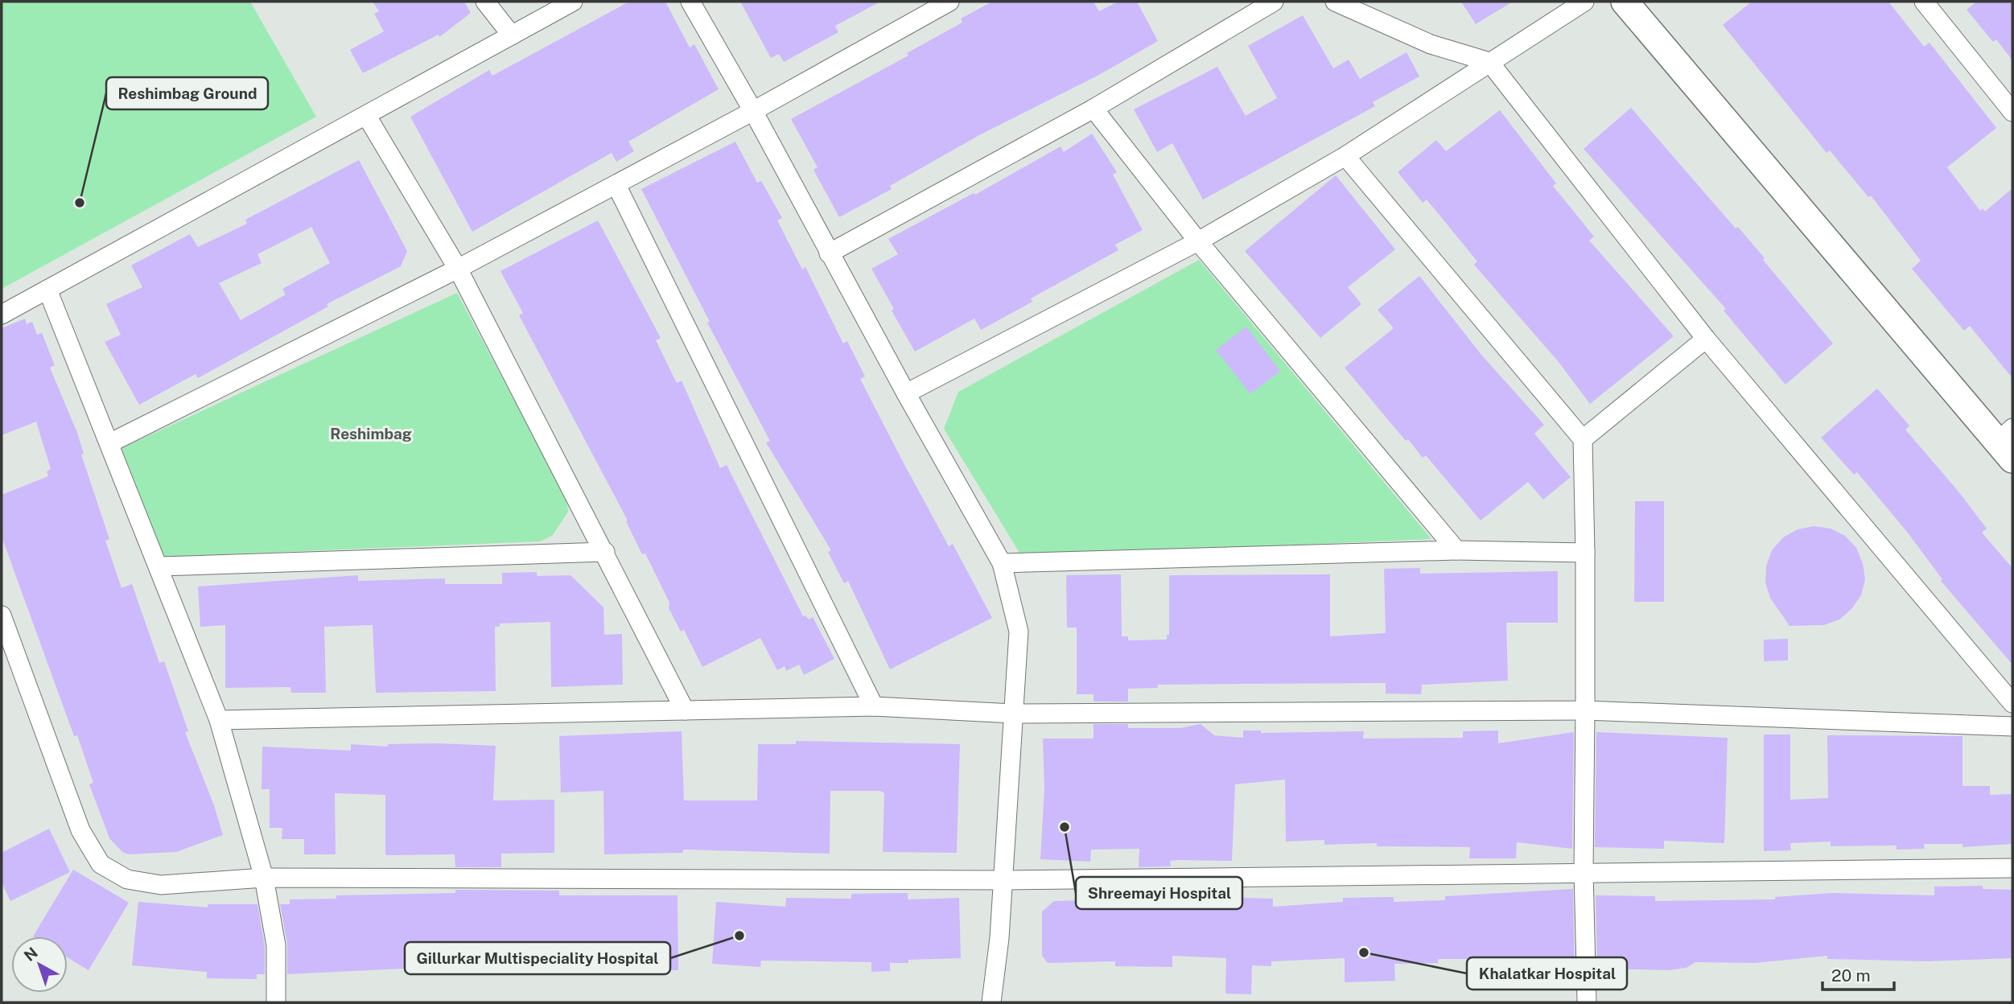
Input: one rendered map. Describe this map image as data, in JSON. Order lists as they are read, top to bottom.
{
  "districts": ["Reshimbag"],
  "places": [
    "Reshimbag Ground",
    "Shreemayi Hospital",
    "Gillurkar Multispeciality Hospital",
    "Khalatkar Hospital"
  ],
  "scale_bar": "20 m",
  "north": "top left"
}
